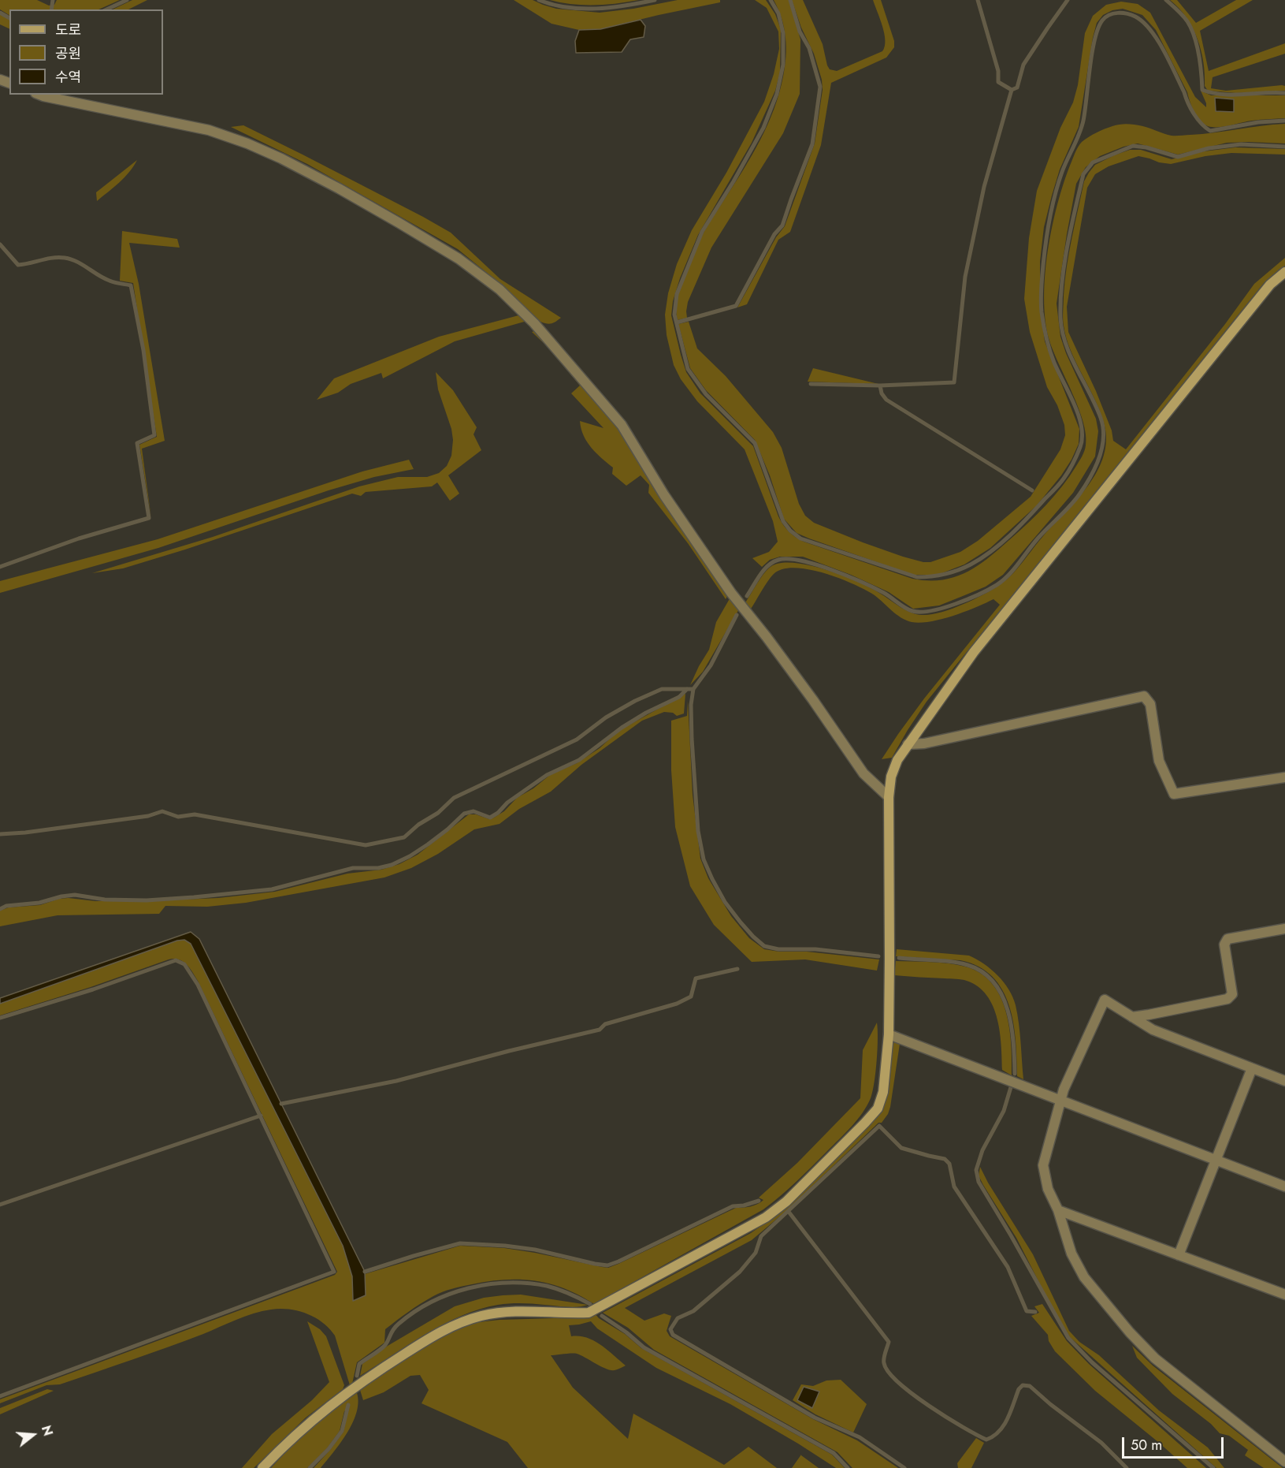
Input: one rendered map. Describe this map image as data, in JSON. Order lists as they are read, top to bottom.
{
  "legend": ["도로", "공원", "수역"],
  "scale_bar": "50 m",
  "north": "right"
}
